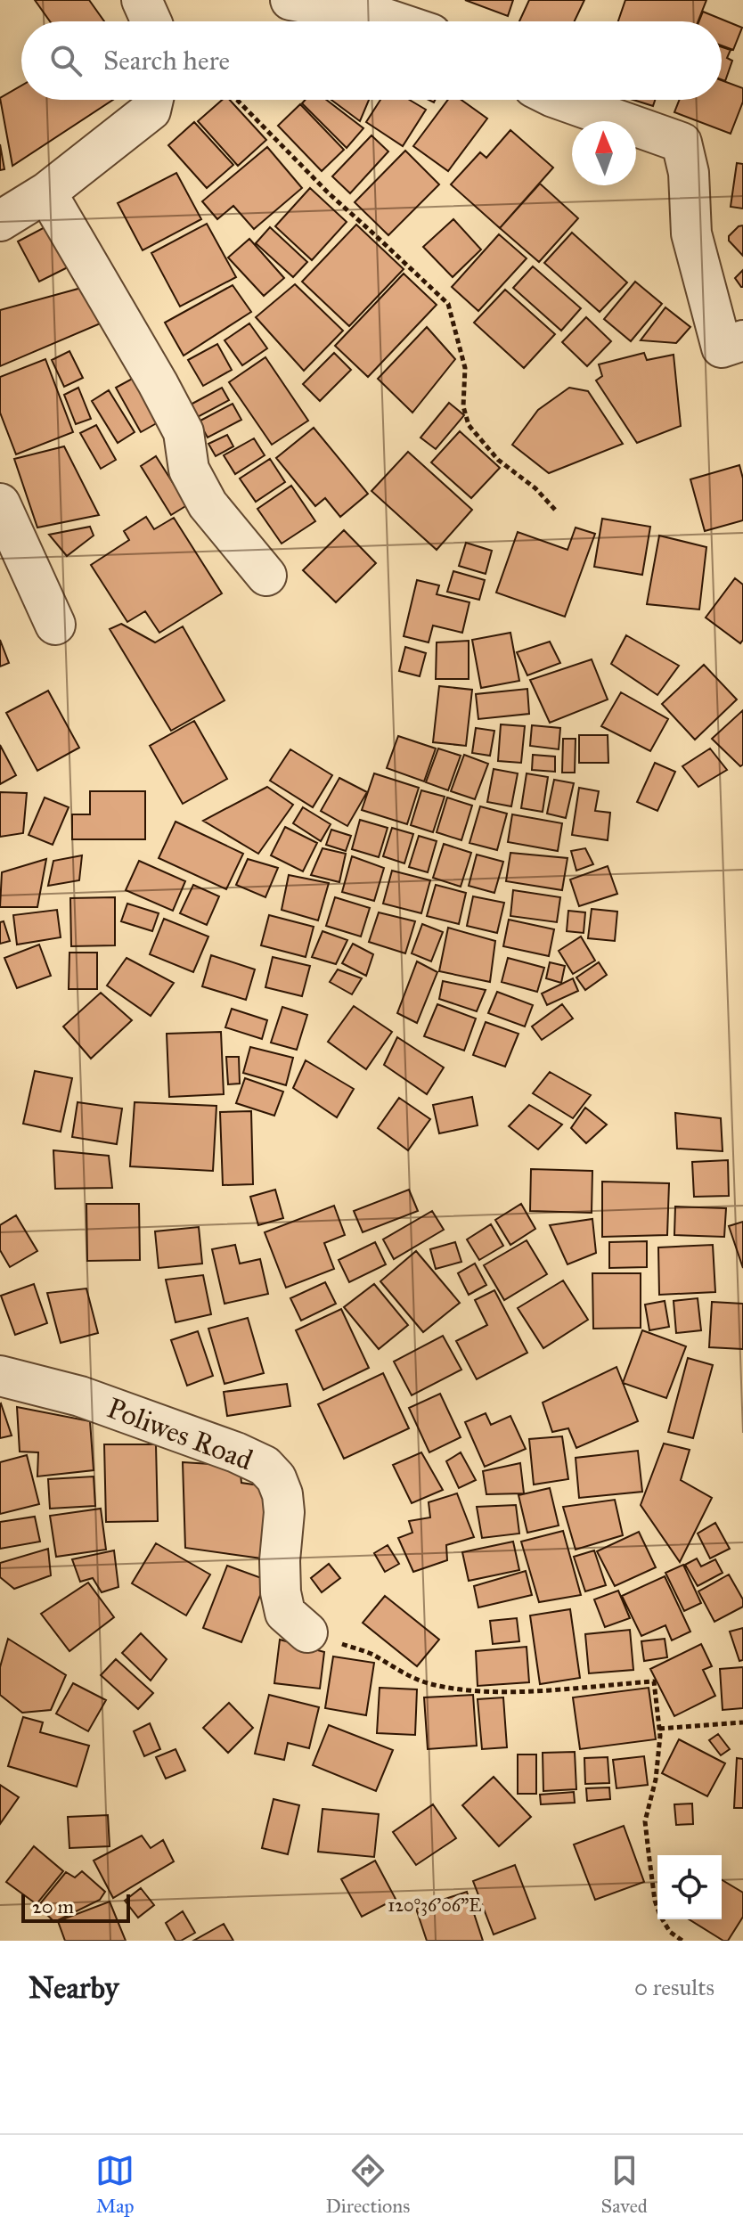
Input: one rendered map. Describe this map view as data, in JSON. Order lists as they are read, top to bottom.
{
  "streets": {
    "street": ["Poliwes Road"]
  },
  "scale_bar": "20 m",
  "north": "top",
  "page": {
    "search": "Search here",
    "scale": "20 m",
    "heading": ["Nearby", "0 results"],
    "nav": ["Map", "Directions", "Saved"]
  },
  "coordinates": ["120°36'06\"E"]
}
